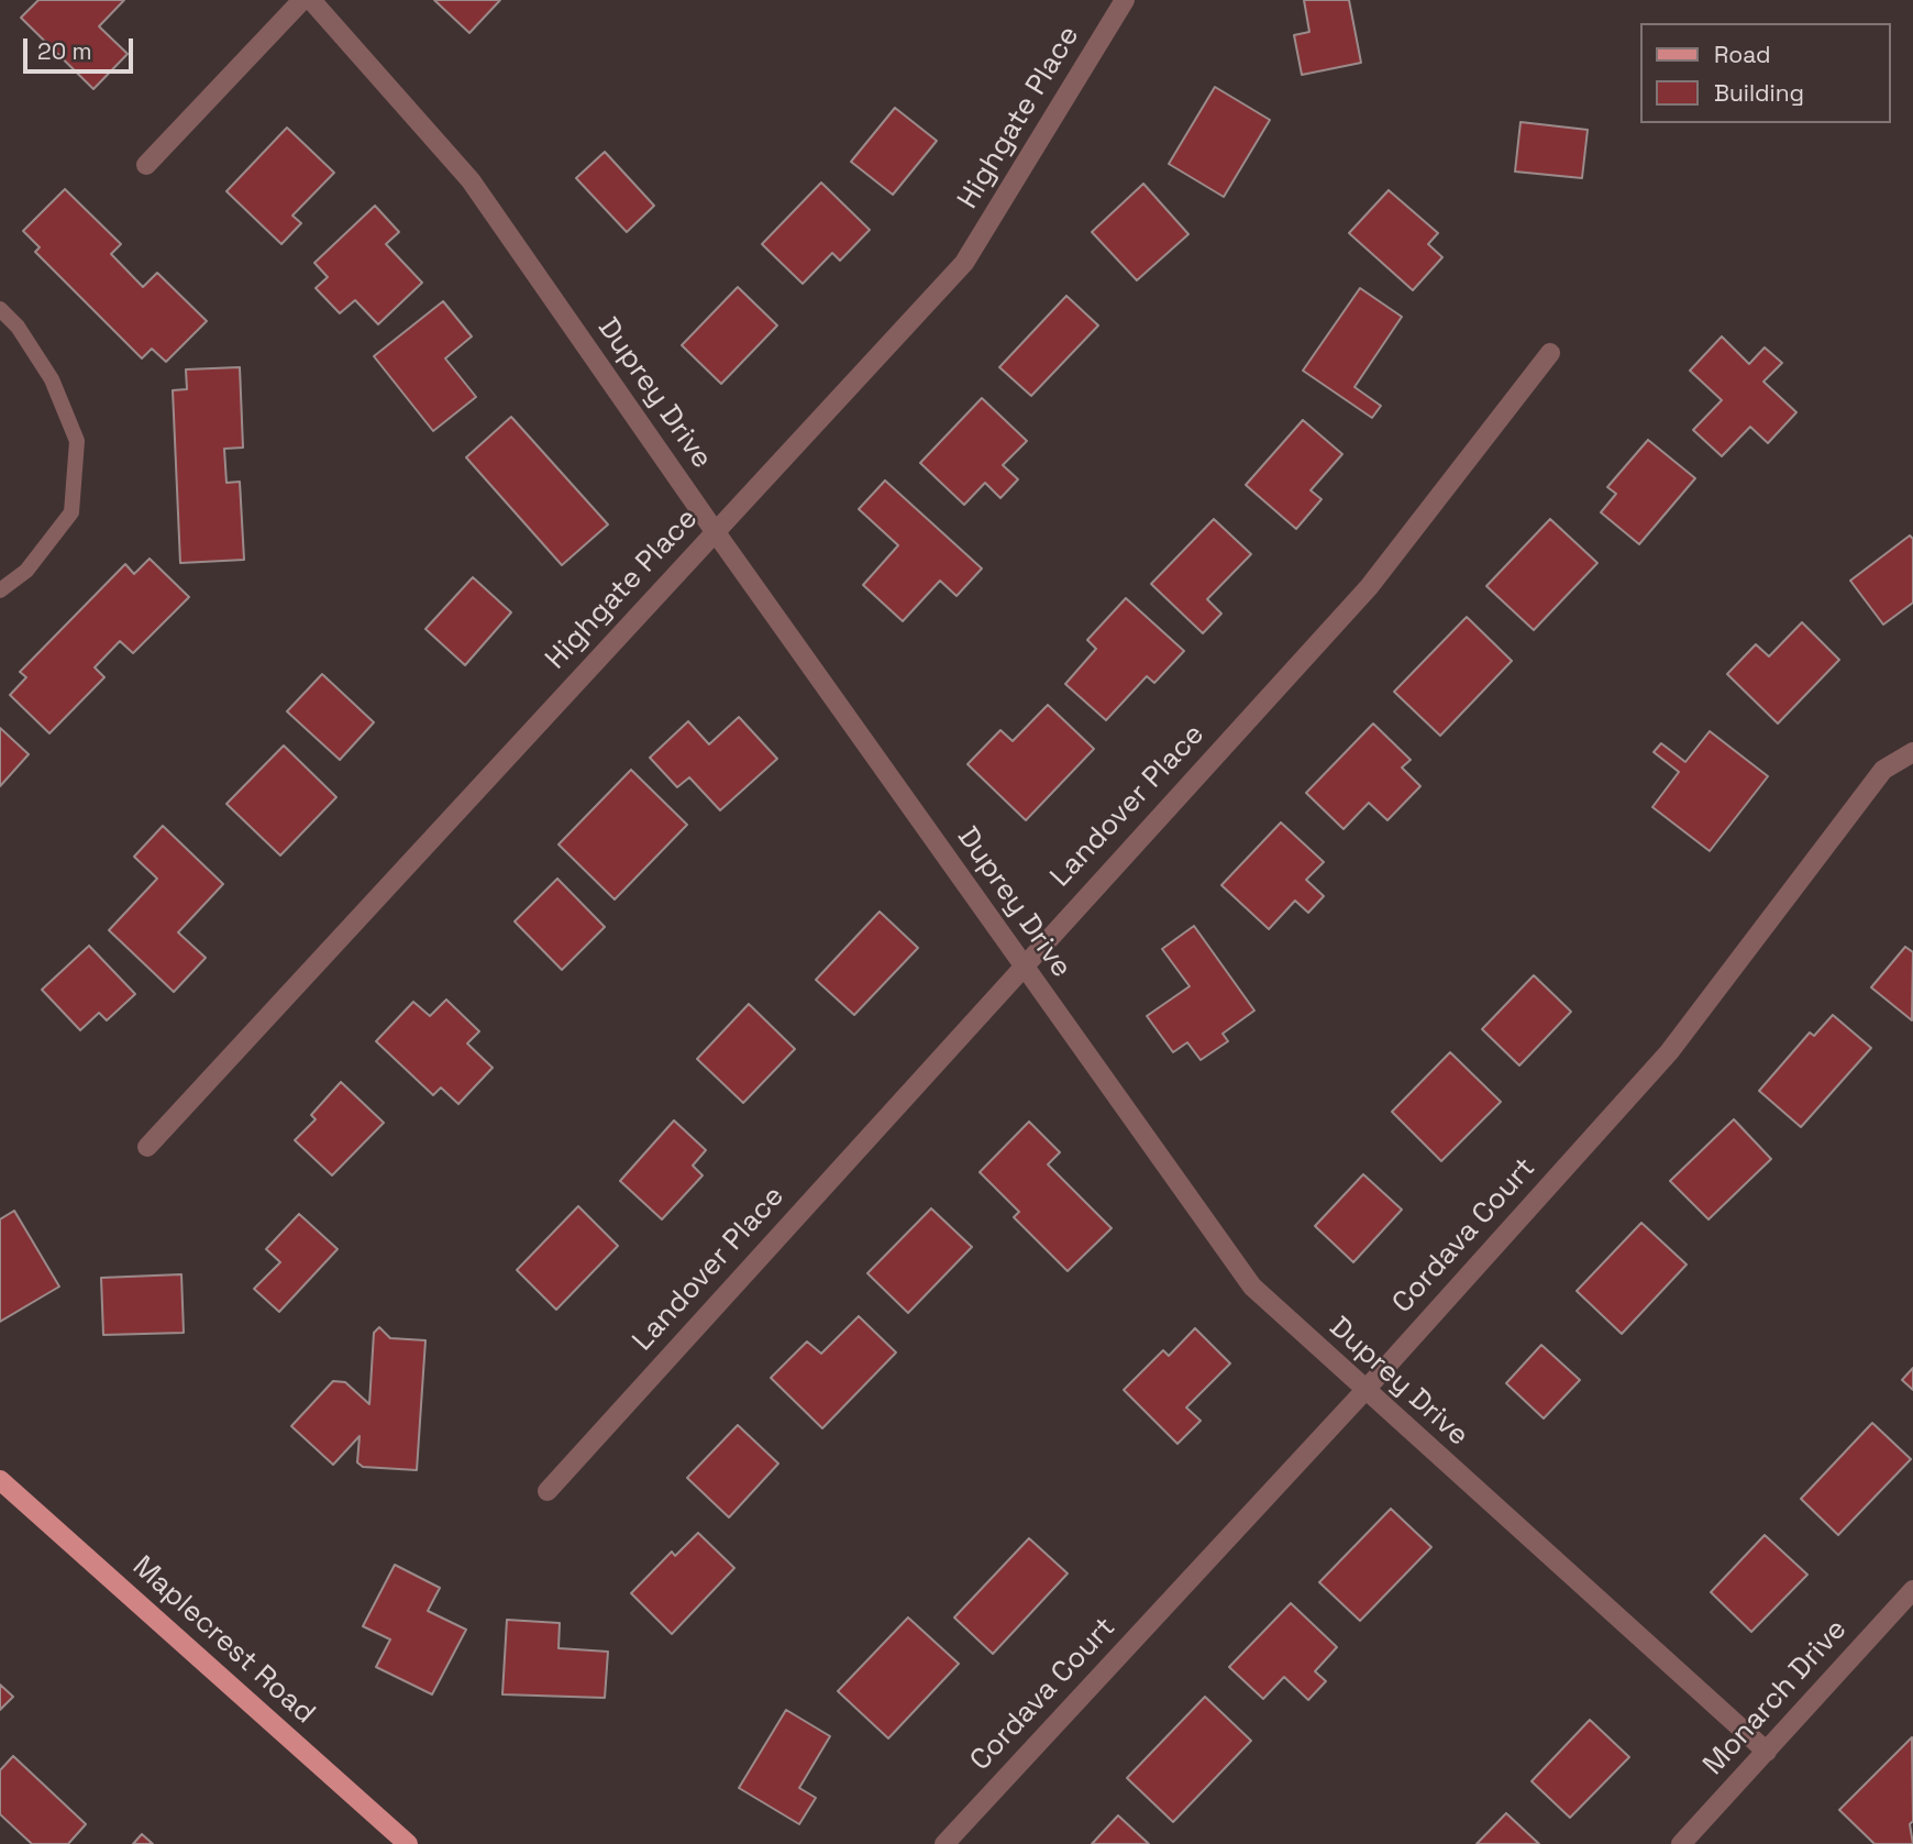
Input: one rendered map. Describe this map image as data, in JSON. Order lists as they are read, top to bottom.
{
  "streets": {
    "main road": ["Maplecrest Road"],
    "street": [
      "Highgate Place",
      "Duprey Drive",
      "Landover Place",
      "Cordava Court",
      "Monarch Drive"
    ]
  },
  "crossings": [
    ["Highgate Place", "Duprey Drive"],
    ["Duprey Drive", "Landover Place"],
    ["Duprey Drive", "Cordava Court"],
    ["Duprey Drive", "Monarch Drive"]
  ],
  "legend": ["Road", "Building"],
  "scale_bar": "20 m"
}
